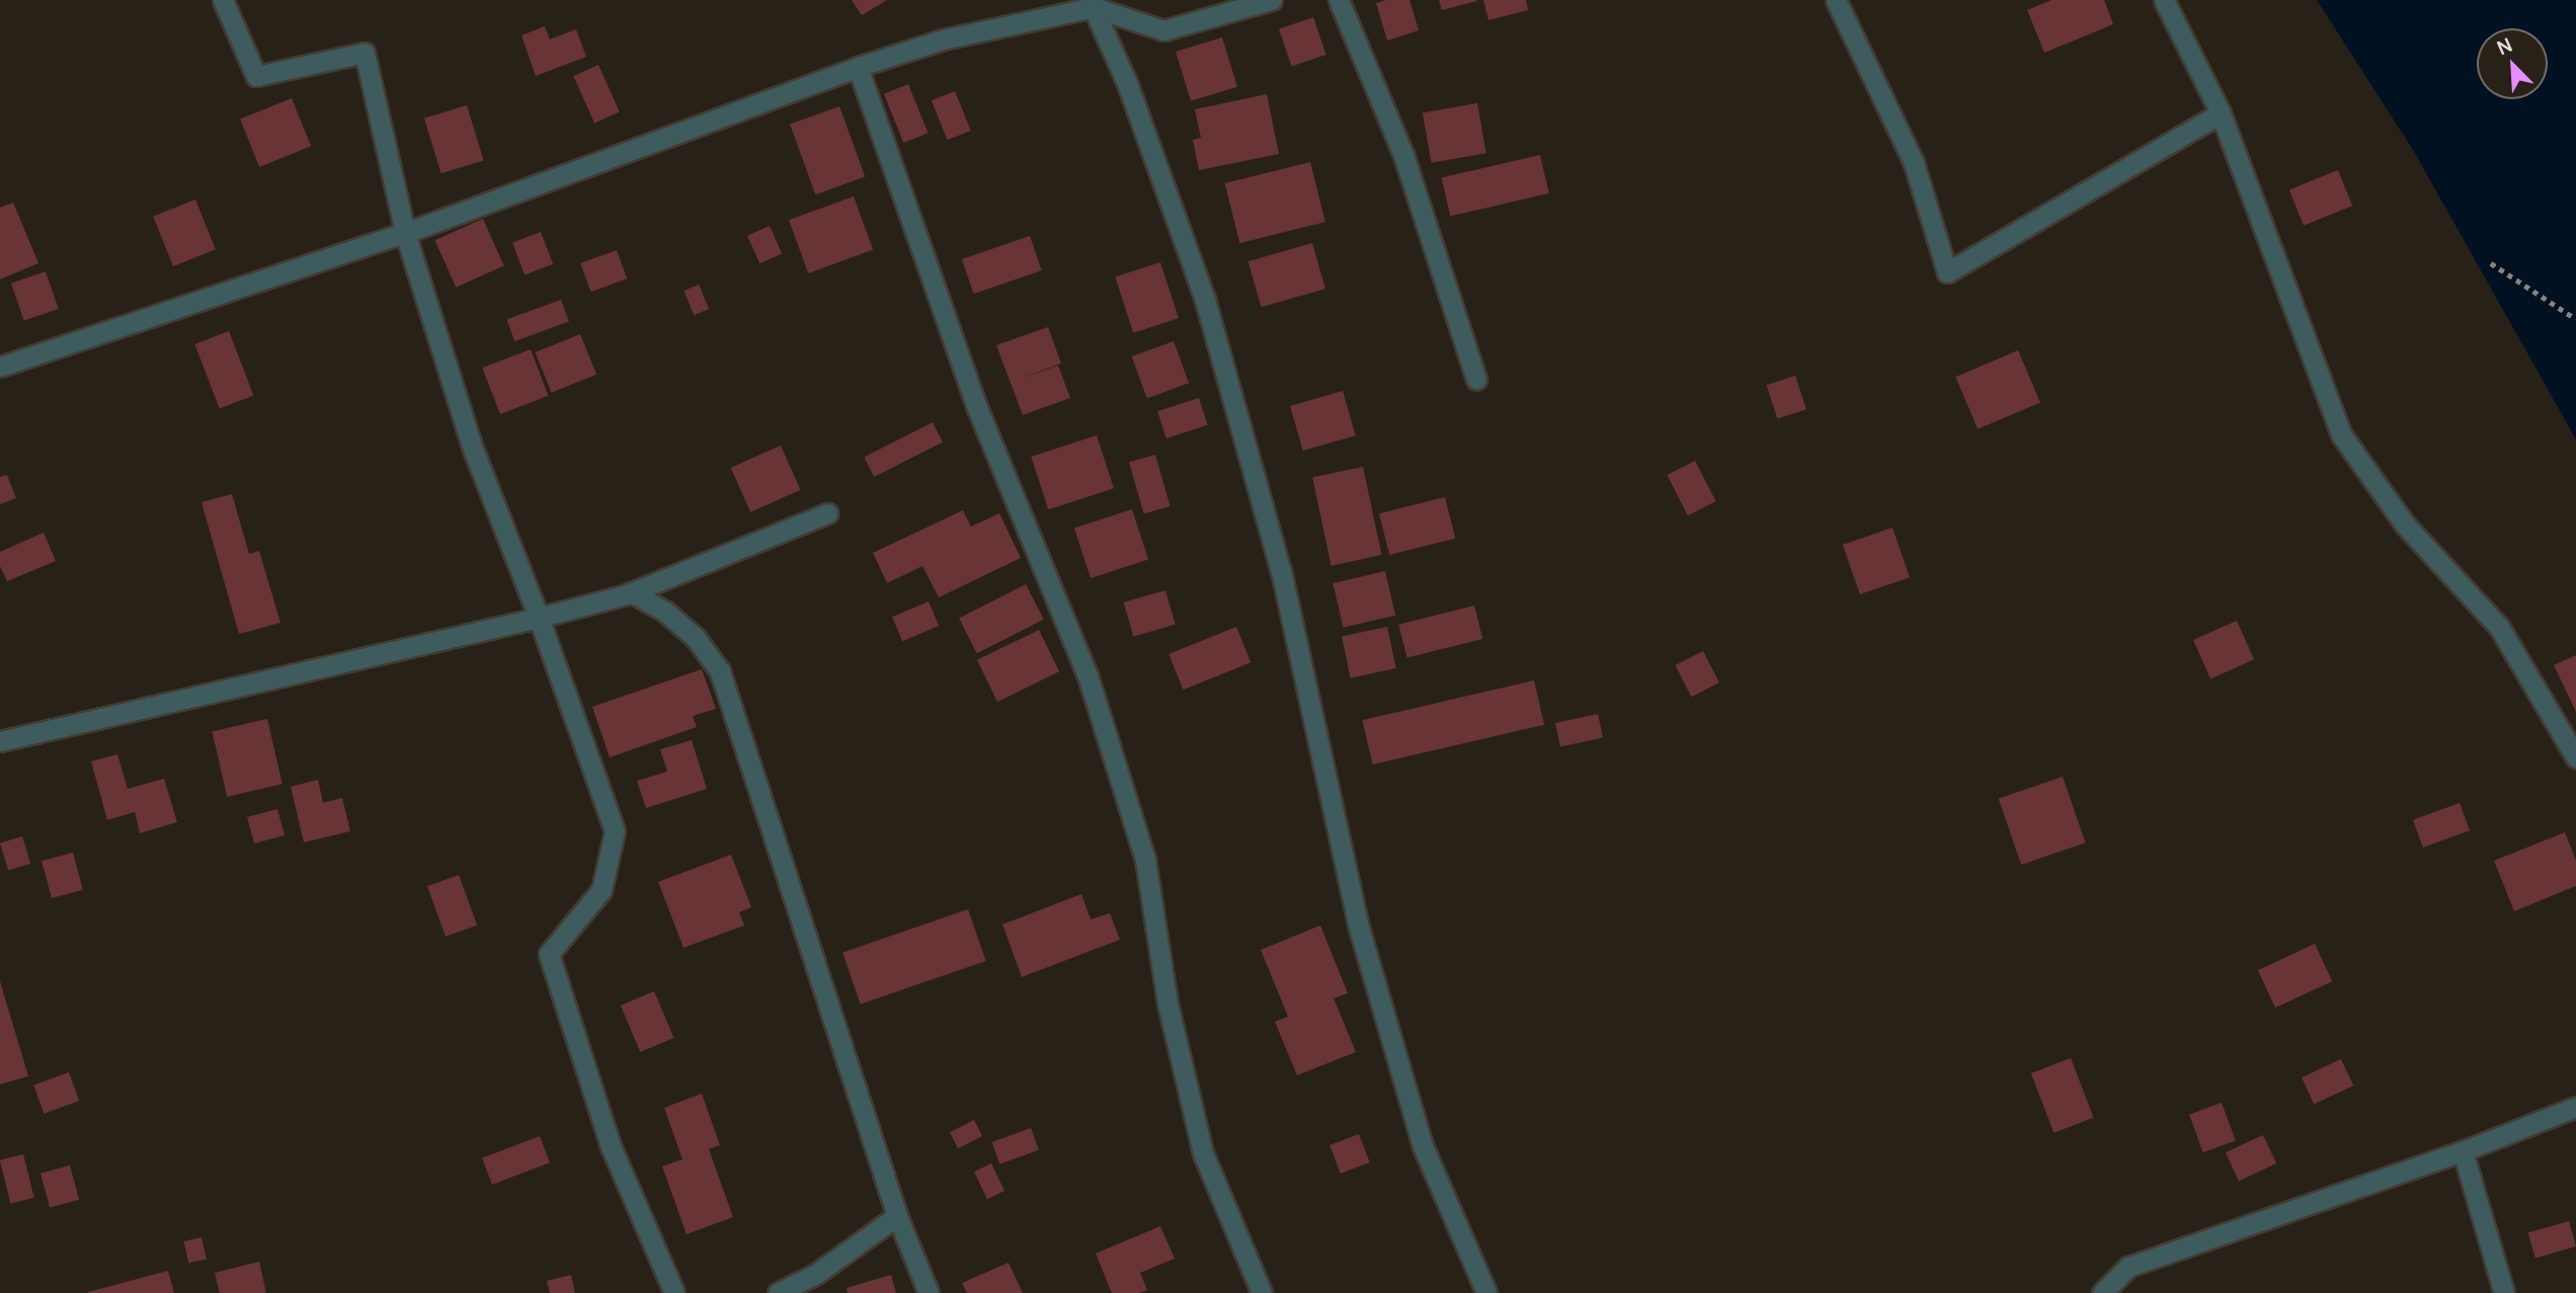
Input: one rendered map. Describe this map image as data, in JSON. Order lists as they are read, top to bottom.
{
  "north": "top left"
}
